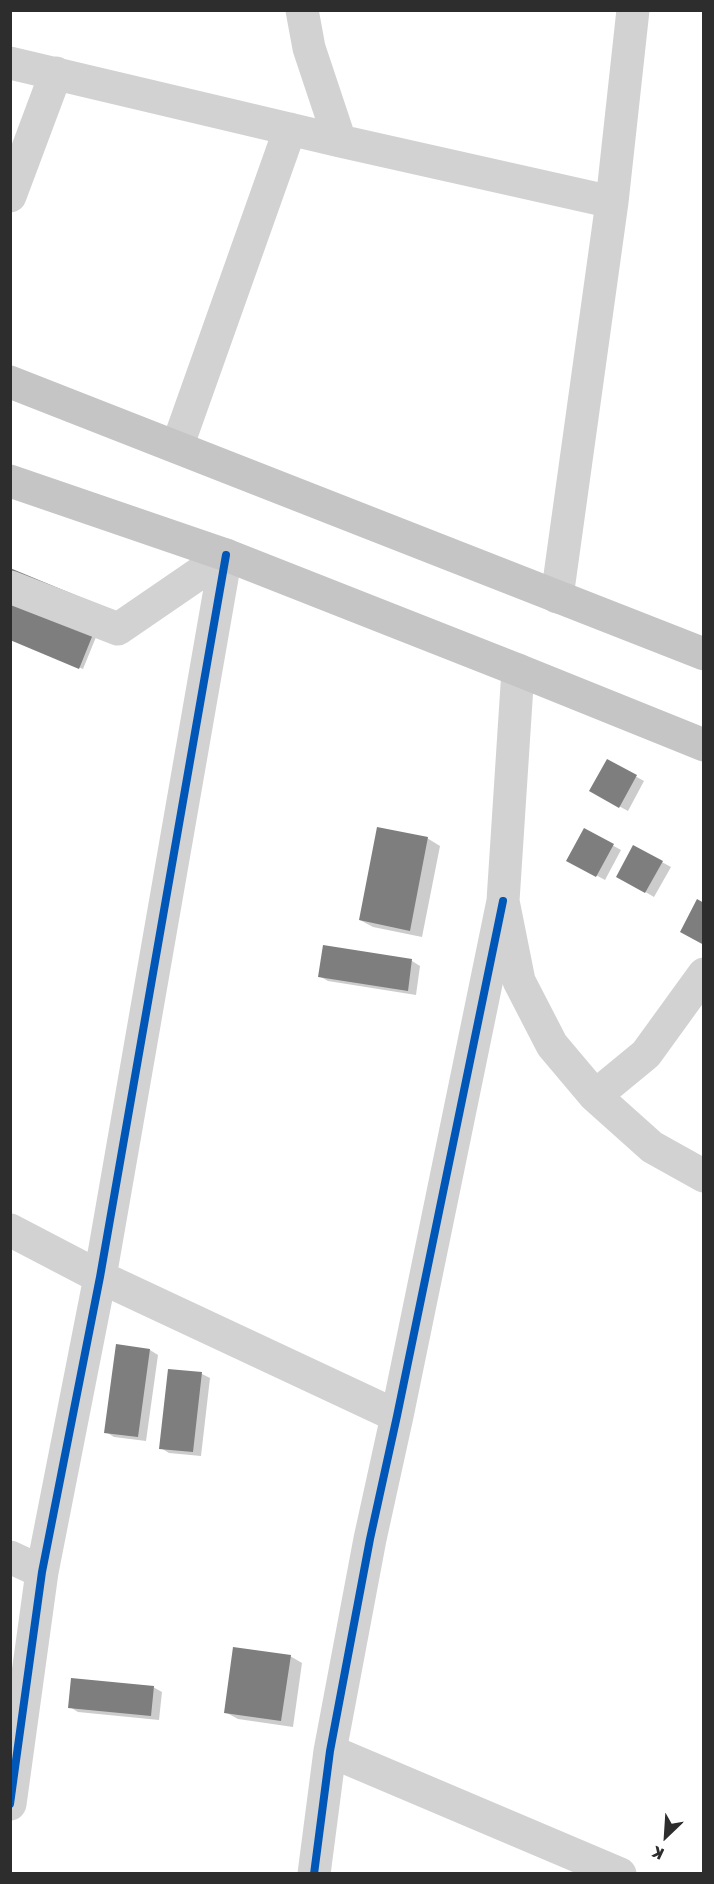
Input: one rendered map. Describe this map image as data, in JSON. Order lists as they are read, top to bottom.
{
  "north": "bottom left"
}
